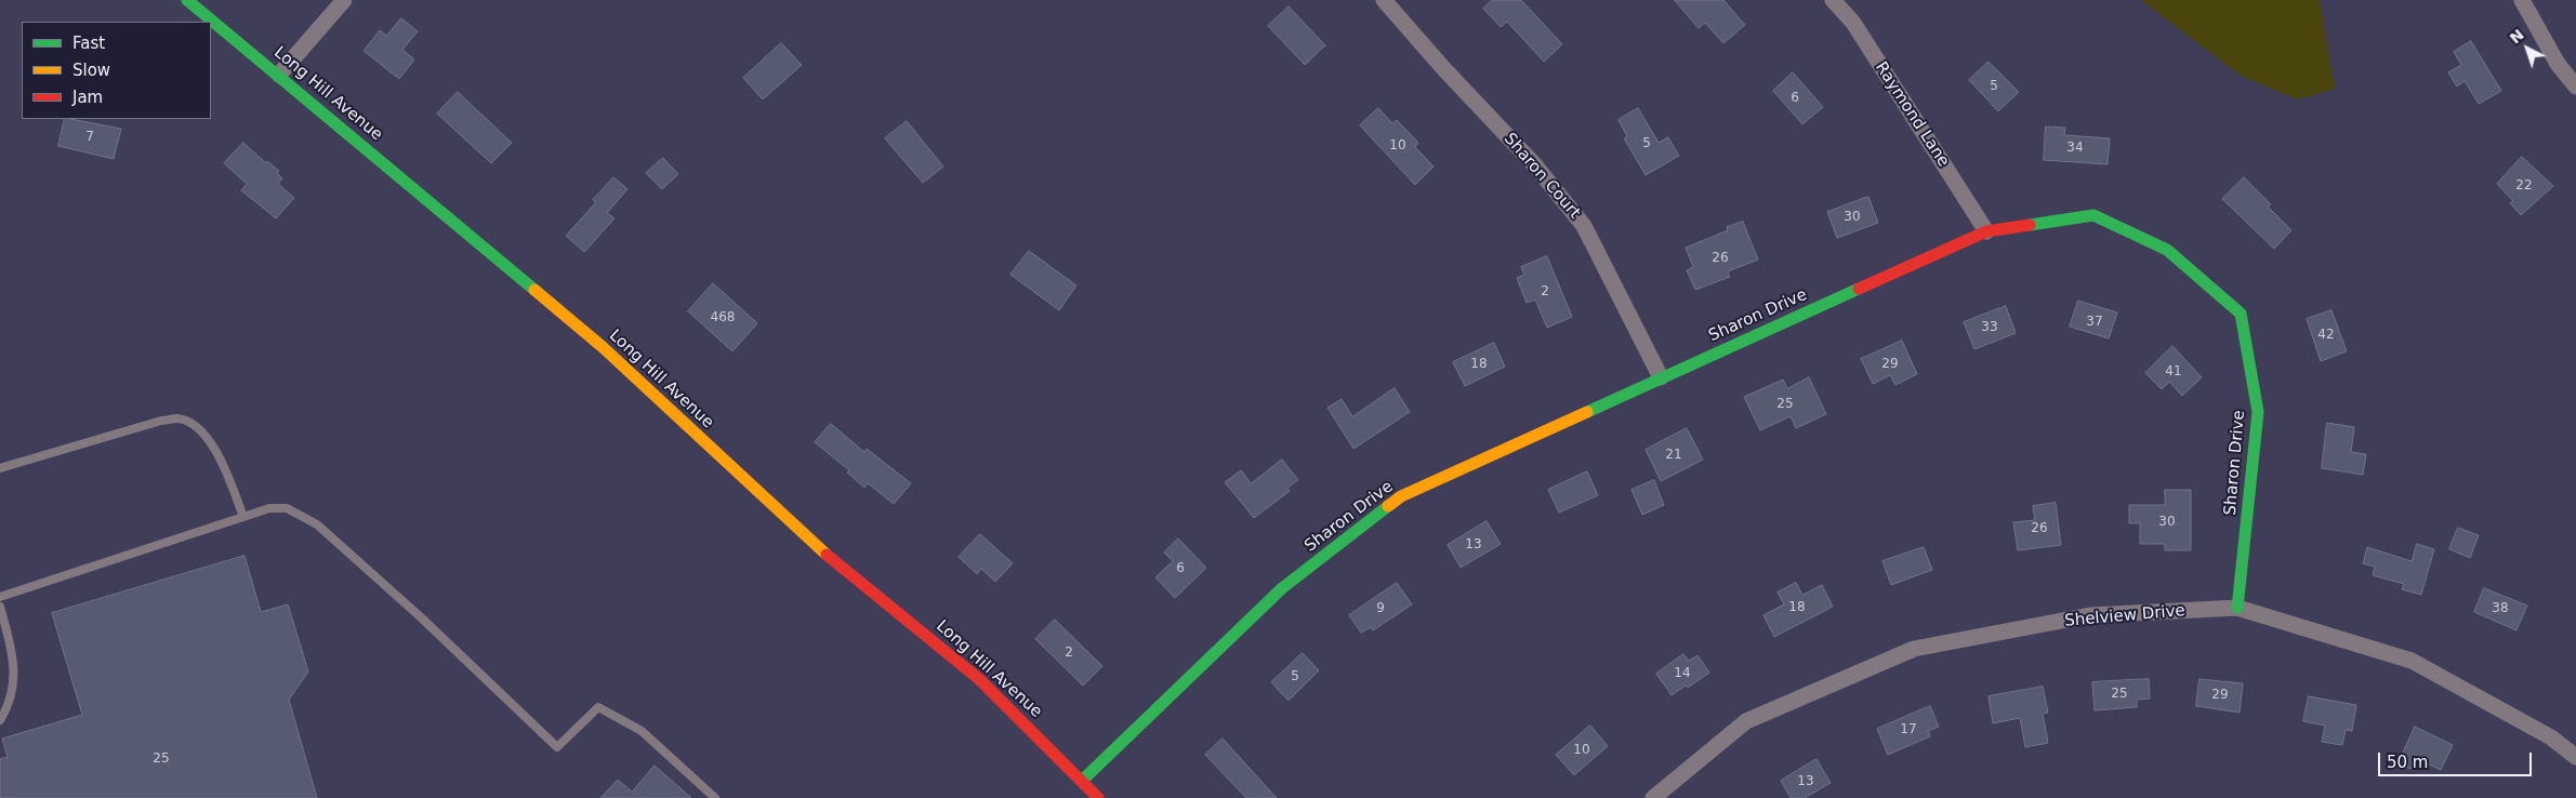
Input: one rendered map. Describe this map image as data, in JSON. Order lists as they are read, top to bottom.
{
  "streets": {
    "street": [
      "Long Hill Avenue",
      "Raymond Lane",
      "Sharon Court",
      "Sharon Drive",
      "Shelview Drive"
    ]
  },
  "crossings": [
    ["Long Hill Avenue", "Sharon Drive"],
    ["Raymond Lane", "Sharon Drive"],
    ["Sharon Court", "Sharon Drive"],
    ["Sharon Drive", "Shelview Drive"]
  ],
  "house_numbers": [
    "5",
    "6",
    "7",
    "5",
    "10",
    "34",
    "22",
    "30",
    "26",
    "2",
    "468",
    "37",
    "33",
    "42",
    "18",
    "29",
    "41",
    "25",
    "21",
    "30",
    "26",
    "13",
    "6",
    "18",
    "9",
    "38",
    "2",
    "14",
    "5",
    "25",
    "29",
    "17",
    "10",
    "25",
    "13"
  ],
  "legend": ["Fast", "Slow", "Jam"],
  "scale_bar": "50 m",
  "north": "top left"
}
